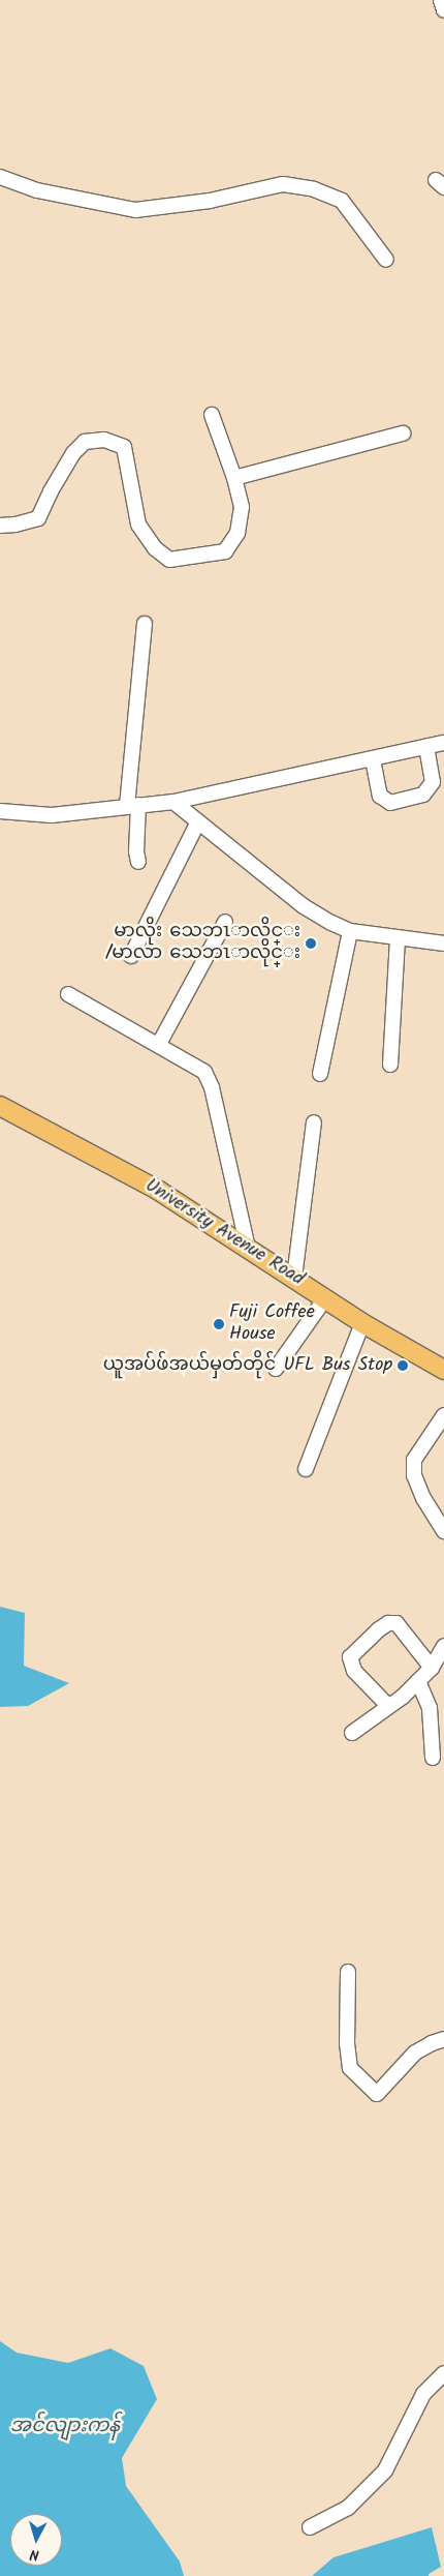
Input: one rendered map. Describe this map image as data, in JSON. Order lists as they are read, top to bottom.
{
  "streets": {
    "main road": ["University Avenue Road"]
  },
  "water": ["အင်လျားကန်"],
  "places": ["မာလိုး သေဘၤာလိုင္း /မာလာ သေဘၤာလိုင္း", "Fuji Coffee House", "ယူအပ်ဖ်အယ်မှတ်တိုင် UFL Bus Stop"],
  "north": "bottom"
}
